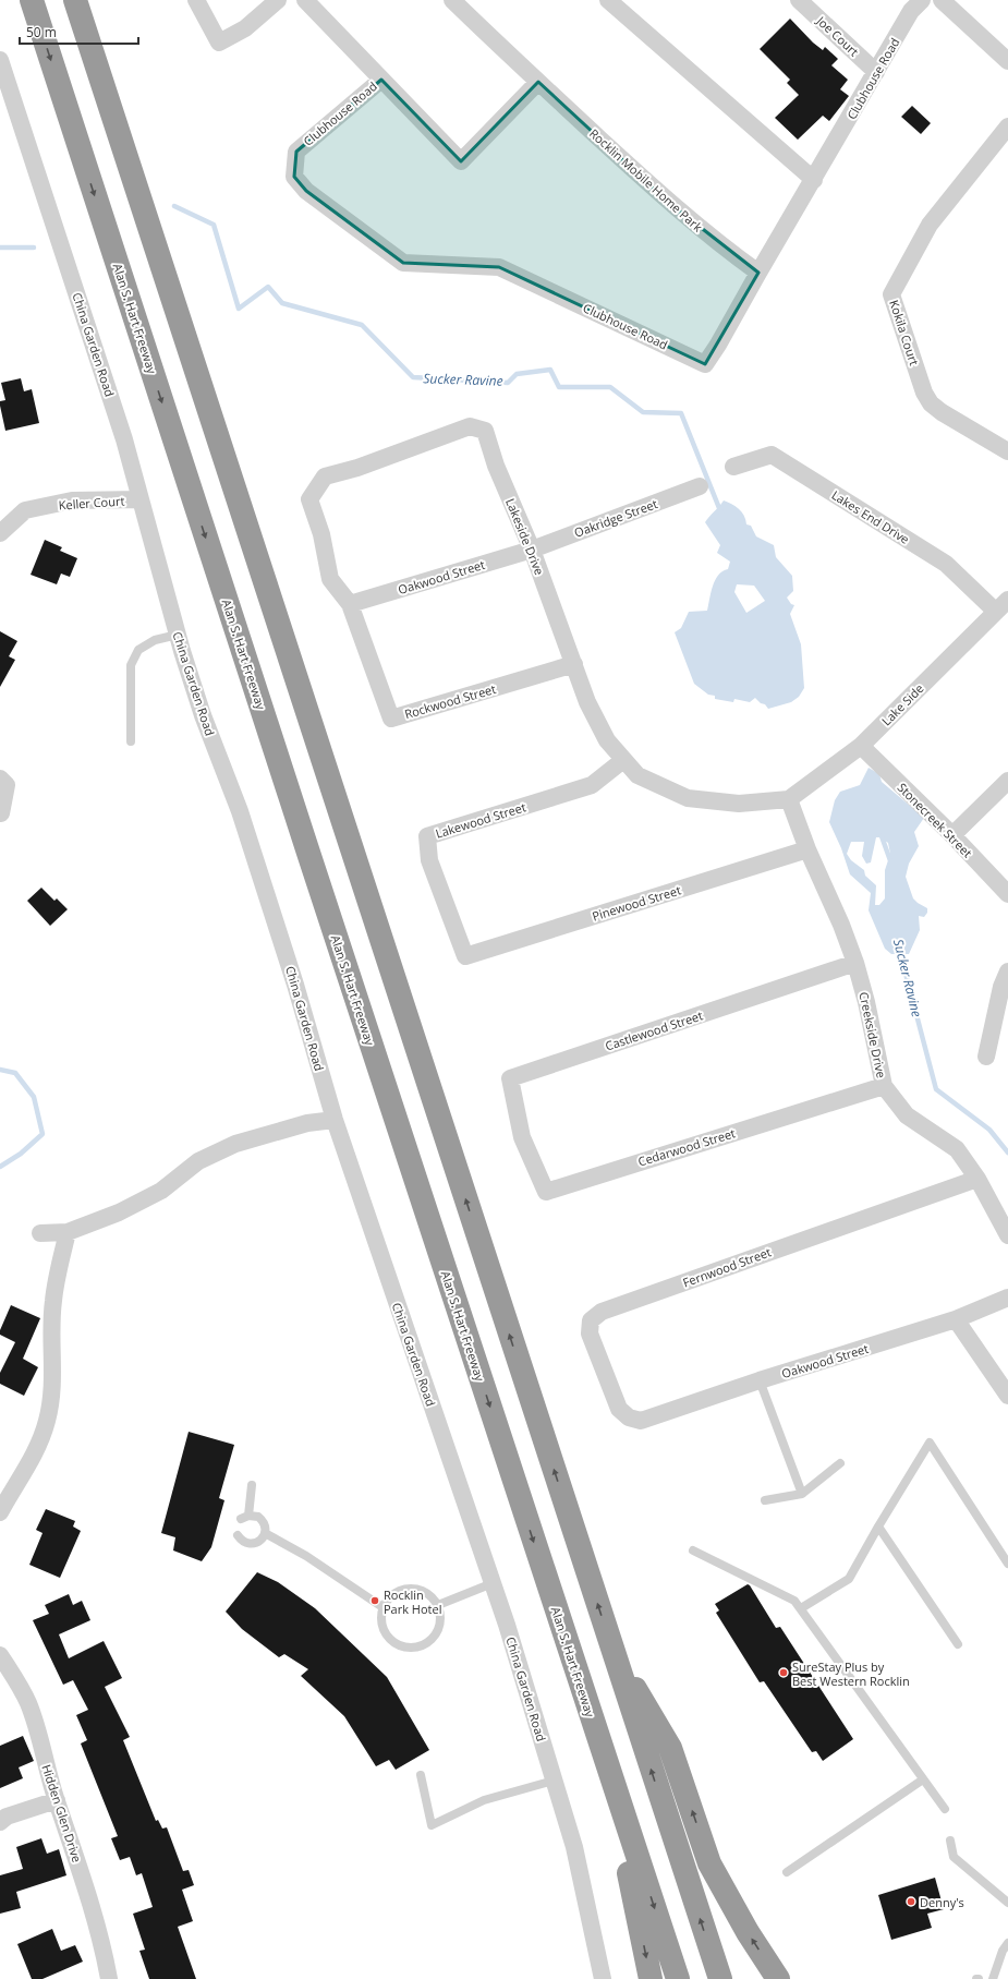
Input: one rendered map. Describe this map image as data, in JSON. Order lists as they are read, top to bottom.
{
  "streets": {
    "highway": ["Alan S. Hart Freeway"],
    "street": [
      "Joe Court",
      "Clubhouse Road",
      "Rocklin Mobile Home Park",
      "Kokila Court",
      "China Garden Road",
      "Keller Court",
      "Lakes End Drive",
      "Oakridge Street",
      "Lakeside Drive",
      "Oakwood Street",
      "Rockwood Street",
      "Lake Side",
      "Lakewood Street",
      "Stonecreek Street",
      "Pinewood Street",
      "Castlewood Street",
      "Creekside Drive",
      "Cedarwood Street",
      "Fernwood Street",
      "Hidden Glen Drive"
    ]
  },
  "crossings": [
    ["Joe Court", "Clubhouse Road"],
    ["Clubhouse Road", "Rocklin Mobile Home Park"],
    ["China Garden Road", "Keller Court"],
    ["Lakes End Drive", "Lake Side"],
    ["Oakridge Street", "Lakeside Drive"],
    ["Oakridge Street", "Oakwood Street"],
    ["Lakeside Drive", "Oakwood Street"],
    ["Lakeside Drive", "Rockwood Street"],
    ["Lakeside Drive", "Lake Side"],
    ["Lakeside Drive", "Lakewood Street"],
    ["Lakeside Drive", "Creekside Drive"],
    ["Oakwood Street", "Rockwood Street"],
    ["Oakwood Street", "Fernwood Street"],
    ["Lake Side", "Stonecreek Street"],
    ["Lake Side", "Creekside Drive"],
    ["Lakewood Street", "Pinewood Street"],
    ["Pinewood Street", "Creekside Drive"],
    ["Castlewood Street", "Creekside Drive"],
    ["Castlewood Street", "Cedarwood Street"],
    ["Creekside Drive", "Cedarwood Street"],
    ["Creekside Drive", "Fernwood Street"]
  ],
  "water": ["Sucker Ravine"],
  "places": ["Rocklin Park Hotel", "SureStay Plus by Best Western Rocklin", "Denny's"],
  "scale_bar": "50 m"
}
